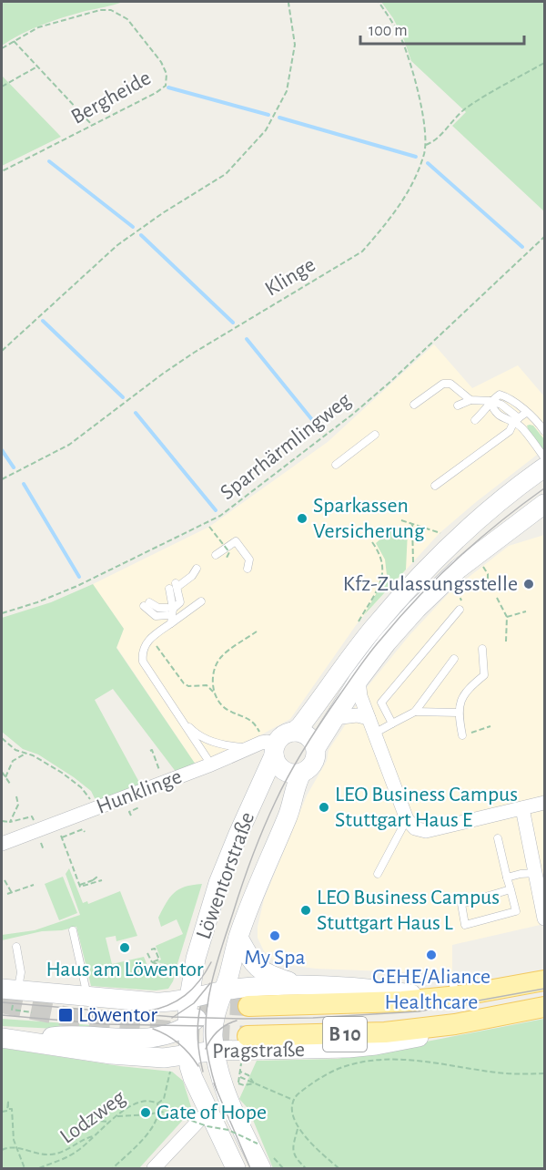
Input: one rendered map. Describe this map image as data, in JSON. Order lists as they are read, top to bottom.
{
  "streets": {
    "main road": ["Löwentorstraße", "B 10", "Pragstraße"],
    "street": ["Hunklinge"],
    "path": [
      "Bergheide",
      "Klinge",
      "Sparrhärmlingweg",
      "Lodzweg"
    ]
  },
  "crossings": [
    ["Hunklinge", "Löwentorstraße"],
    ["Löwentorstraße", "Pragstraße"],
    ["B 10", "Pragstraße"]
  ],
  "places": {
    "other": [
      "Sparkassen Versicherung",
      "Kfz-Zulassungsstelle",
      "LEO Business Campus Stuttgart Haus E",
      "LEO Business Campus Stuttgart Haus L",
      "My Spa",
      "Haus am Löwentor",
      "GEHE/Aliance Healthcare",
      "Gate of Hope"
    ],
    "transit": ["Löwentor"]
  },
  "scale_bar": "100 m"
}
